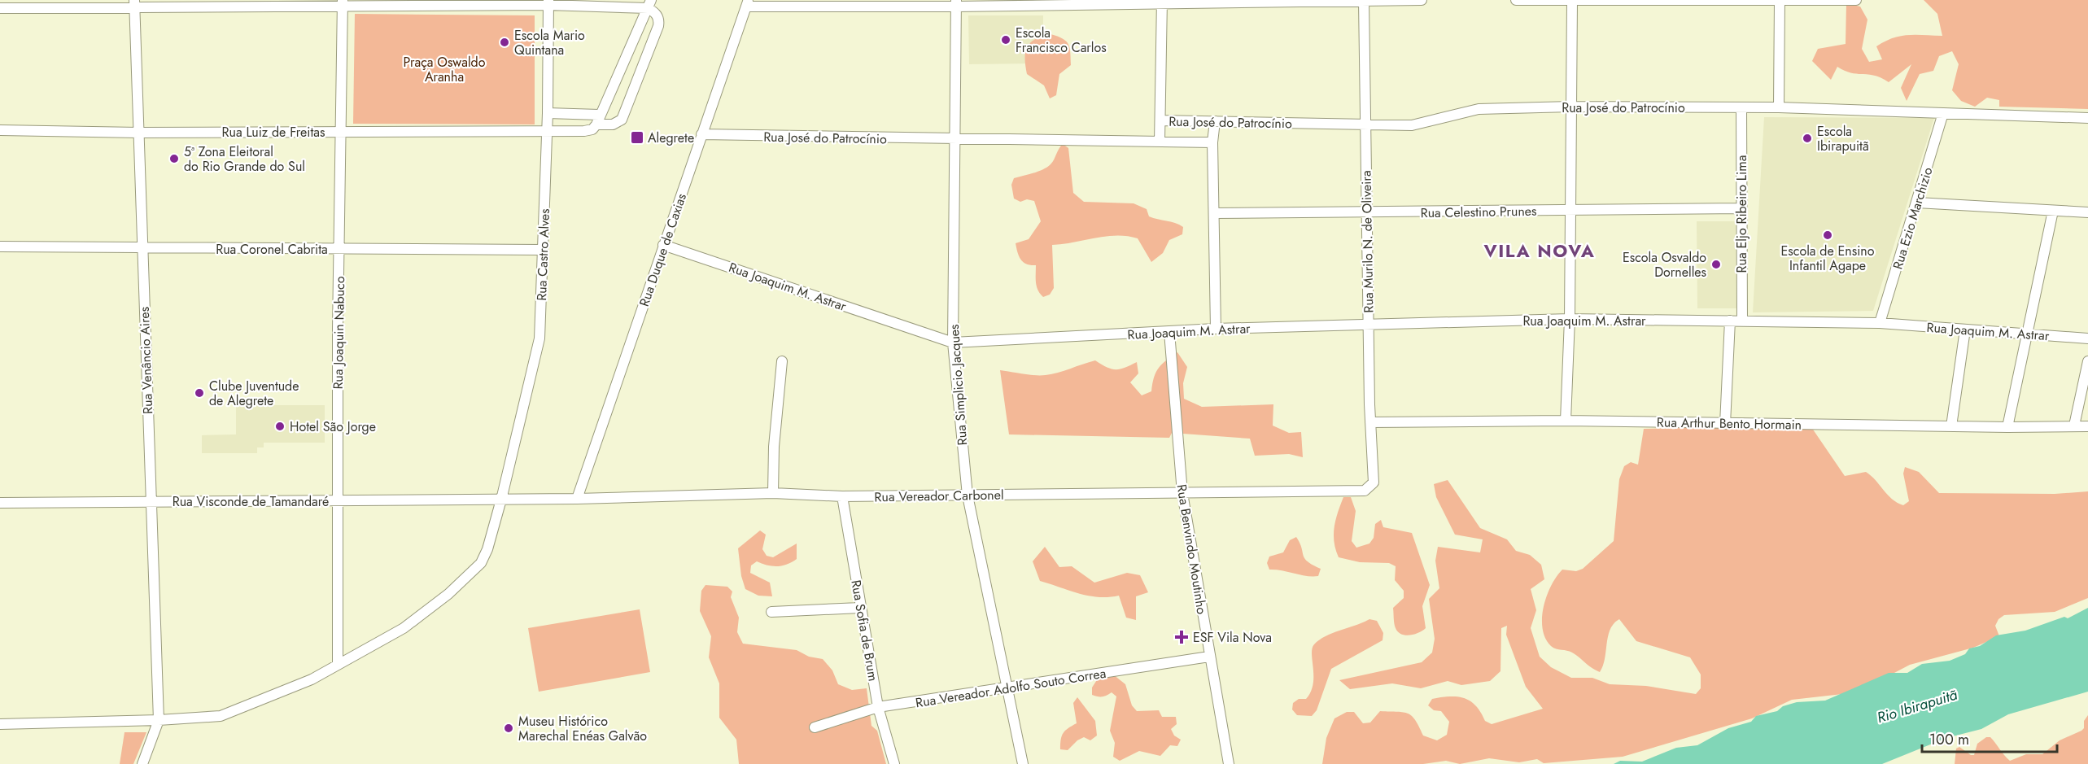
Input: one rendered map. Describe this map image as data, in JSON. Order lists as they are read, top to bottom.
{
  "streets": {
    "street": [
      "Rua José do Patrocínio",
      "Rua Luiz de Freitas",
      "Rua Celestino Prunes",
      "Rua Eljo Ribeiro Lima",
      "Rua Ezio Marchizio",
      "Rua Murilo N. de Oliveira",
      "Rua Coronel Cabrita",
      "Rua Duque de Caxias",
      "Rua Castro Alves",
      "Rua Joaquim M. Astrar",
      "Rua Joaquin Nabuco",
      "Rua Venâncio Aires",
      "Rua Simplicio Jacques",
      "Rua Arthur Bento Hormain",
      "Rua Vereador Carbonel",
      "Rua Visconde de Tamandaré",
      "Rua Benvindo Moutinho",
      "Rua Sofia de Brum",
      "Rua Vereador Adolfo Souto Correa"
    ]
  },
  "crossings": [
    ["Rua José do Patrocínio", "Rua Eljo Ribeiro Lima"],
    ["Rua José do Patrocínio", "Rua Ezio Marchizio"],
    ["Rua José do Patrocínio", "Rua Murilo N. de Oliveira"],
    ["Rua José do Patrocínio", "Rua Duque de Caxias"],
    ["Rua José do Patrocínio", "Rua Simplicio Jacques"],
    ["Rua Luiz de Freitas", "Rua Castro Alves"],
    ["Rua Luiz de Freitas", "Rua Joaquin Nabuco"],
    ["Rua Luiz de Freitas", "Rua Venâncio Aires"],
    ["Rua Celestino Prunes", "Rua Eljo Ribeiro Lima"],
    ["Rua Celestino Prunes", "Rua Murilo N. de Oliveira"],
    ["Rua Eljo Ribeiro Lima", "Rua Joaquim M. Astrar"],
    ["Rua Ezio Marchizio", "Rua Joaquim M. Astrar"],
    ["Rua Murilo N. de Oliveira", "Rua Joaquim M. Astrar"],
    ["Rua Murilo N. de Oliveira", "Rua Arthur Bento Hormain"],
    ["Rua Murilo N. de Oliveira", "Rua Vereador Carbonel"],
    ["Rua Coronel Cabrita", "Rua Castro Alves"],
    ["Rua Coronel Cabrita", "Rua Joaquin Nabuco"],
    ["Rua Coronel Cabrita", "Rua Venâncio Aires"],
    ["Rua Duque de Caxias", "Rua Joaquim M. Astrar"],
    ["Rua Duque de Caxias", "Rua Vereador Carbonel"],
    ["Rua Castro Alves", "Rua Joaquin Nabuco"],
    ["Rua Castro Alves", "Rua Venâncio Aires"],
    ["Rua Castro Alves", "Rua Vereador Carbonel"],
    ["Rua Castro Alves", "Rua Visconde de Tamandaré"],
    ["Rua Joaquim M. Astrar", "Rua Simplicio Jacques"],
    ["Rua Joaquim M. Astrar", "Rua Benvindo Moutinho"],
    ["Rua Joaquin Nabuco", "Rua Visconde de Tamandaré"],
    ["Rua Venâncio Aires", "Rua Visconde de Tamandaré"],
    ["Rua Simplicio Jacques", "Rua Vereador Carbonel"],
    ["Rua Simplicio Jacques", "Rua Vereador Adolfo Souto Correa"],
    ["Rua Vereador Carbonel", "Rua Visconde de Tamandaré"],
    ["Rua Vereador Carbonel", "Rua Benvindo Moutinho"],
    ["Rua Vereador Carbonel", "Rua Sofia de Brum"],
    ["Rua Benvindo Moutinho", "Rua Vereador Adolfo Souto Correa"],
    ["Rua Sofia de Brum", "Rua Vereador Adolfo Souto Correa"]
  ],
  "districts": ["VILA NOVA"],
  "water": ["Rio Ibirapuitã"],
  "parks": ["Praça Oswaldo Aranha"],
  "places": {
    "other": [
      "Escola Francisco Carlos",
      "Escola Mario Quintana",
      "Escola Ibirapuitã",
      "5ª Zona Eleitoral do Rio Grande do Sul",
      "Escola de Ensino Infantil Agape",
      "Escola Osvaldo Dornelles",
      "Clube Juventude de Alegrete",
      "Hotel São Jorge",
      "Museu Histórico Marechal Enéas Galvão"
    ],
    "transit": ["Alegrete"],
    "health": ["ESF Vila Nova"]
  },
  "scale_bar": "100 m"
}
